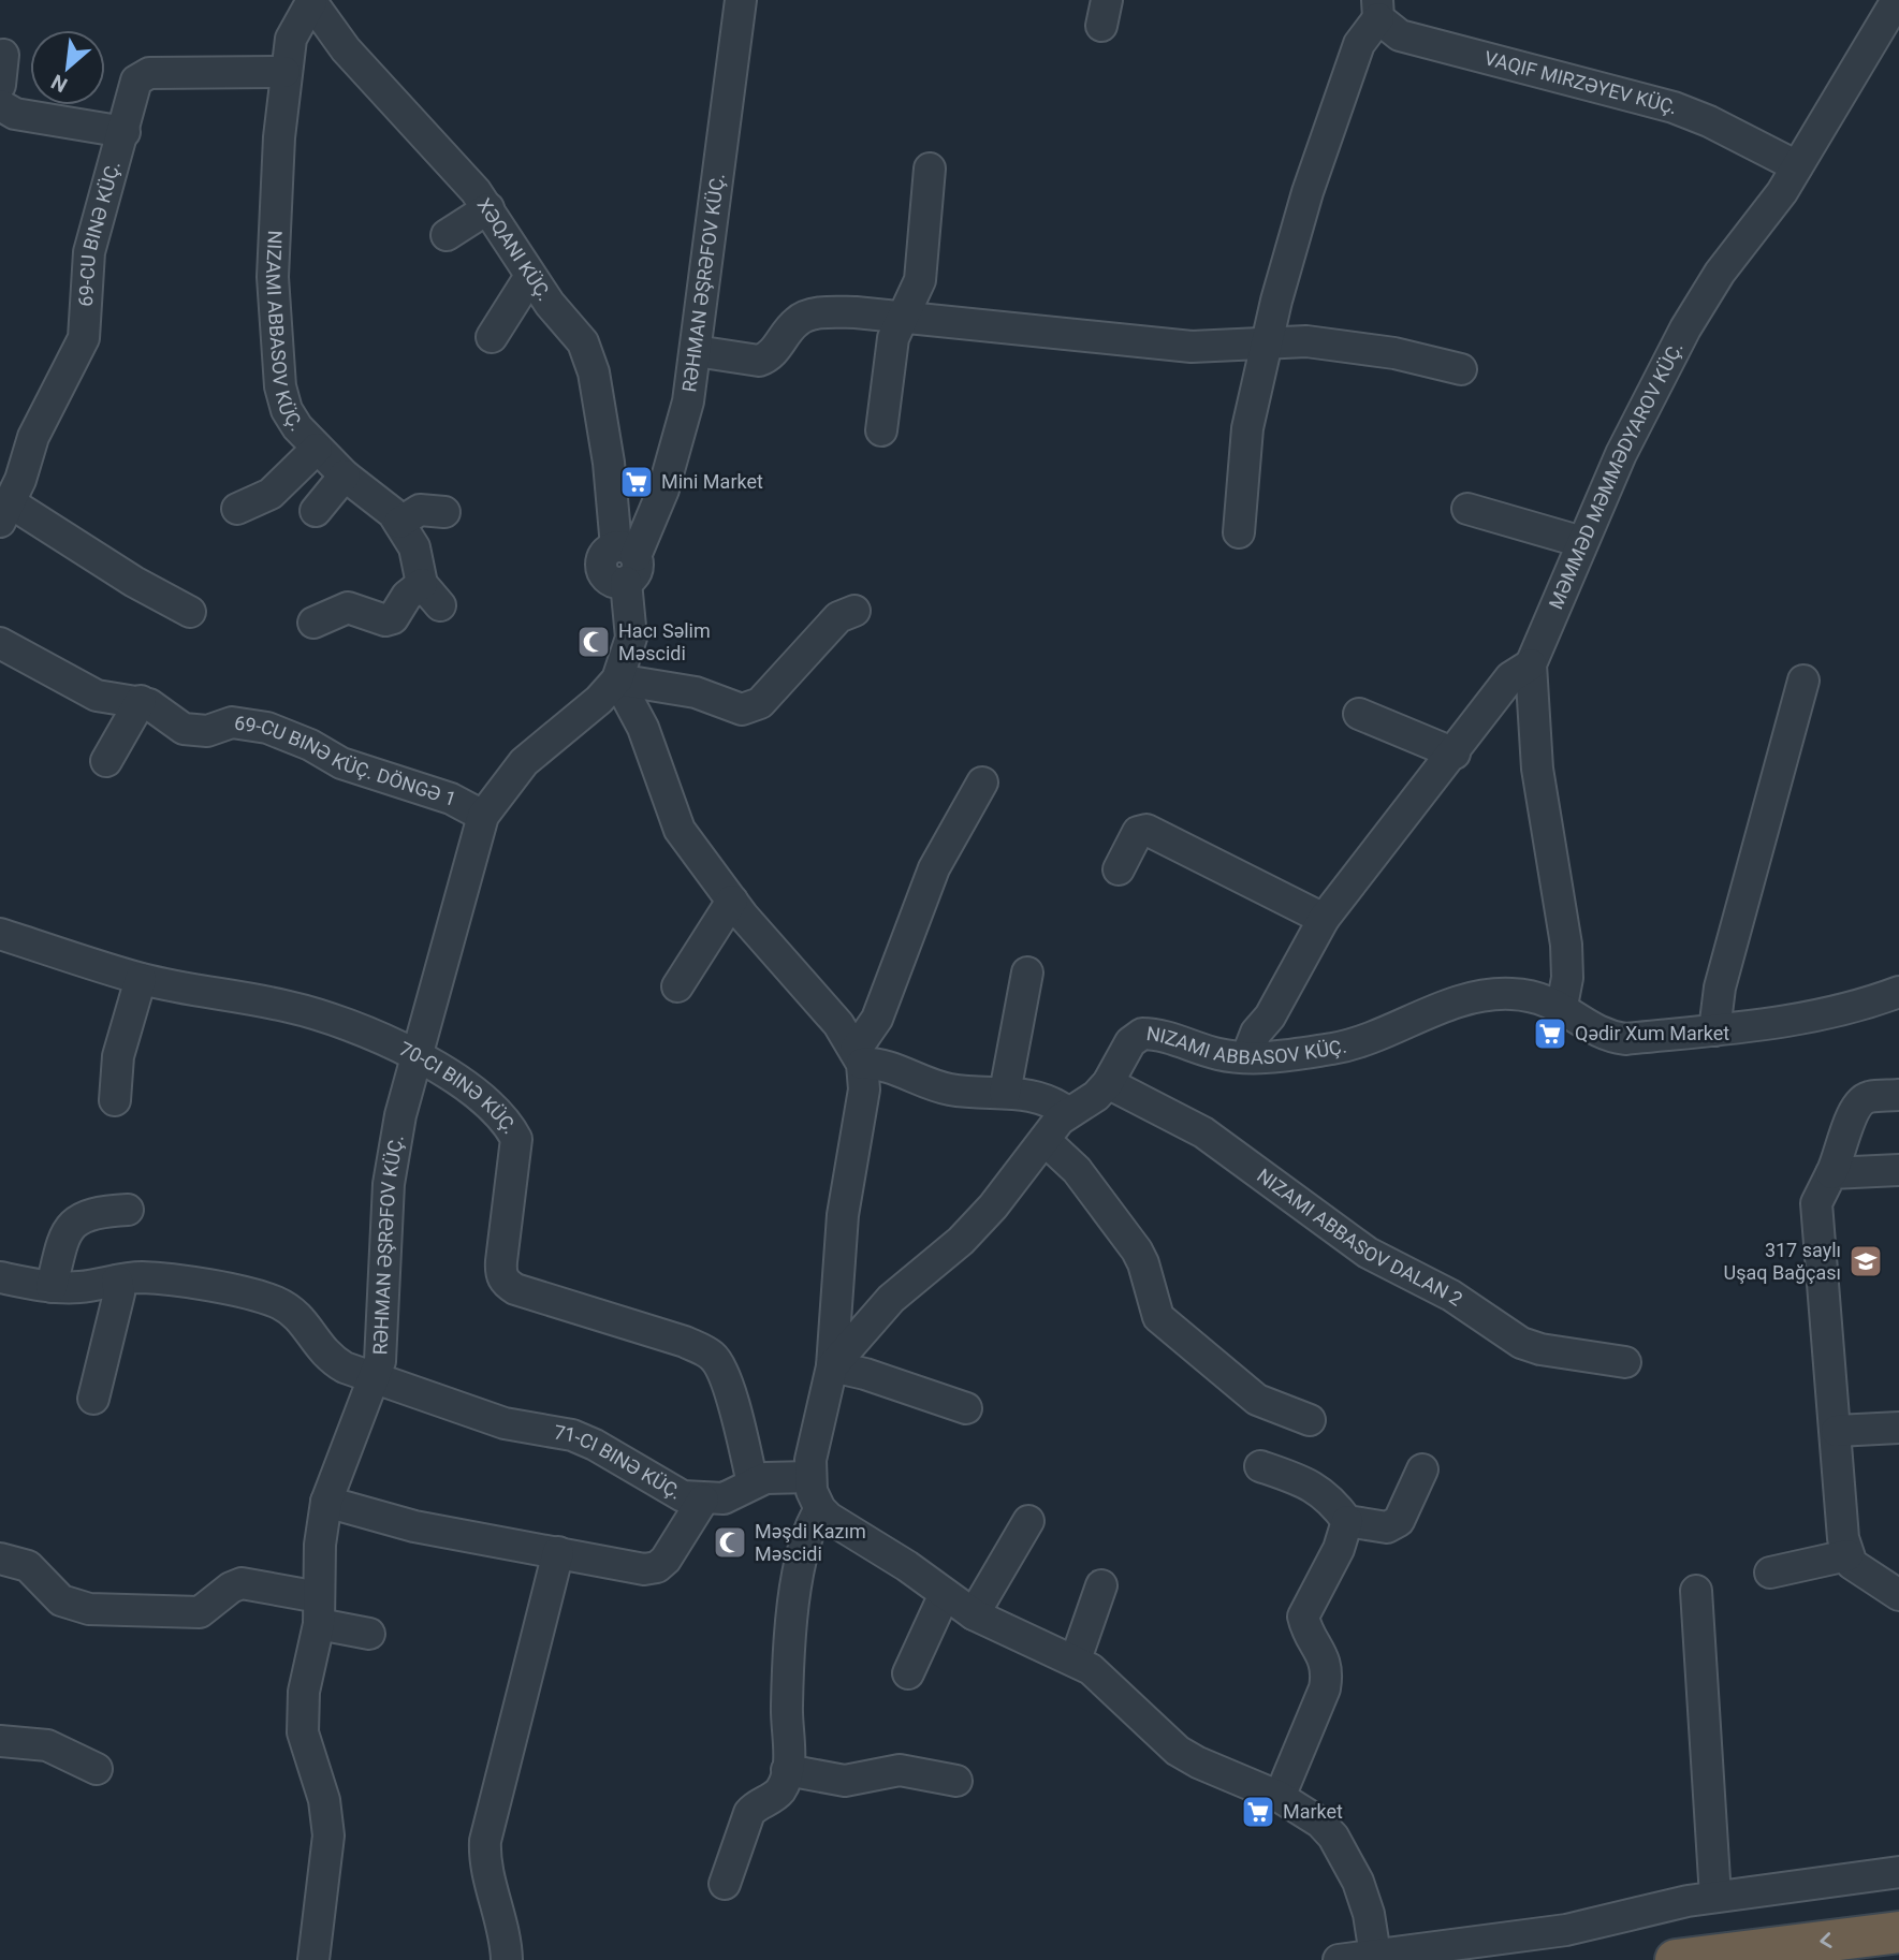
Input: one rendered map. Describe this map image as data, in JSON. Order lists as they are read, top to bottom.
{
  "streets": {
    "street": [
      "VAQIF MIRZƏYEV KÜÇ.",
      "69-CU BINƏ KÜÇ.",
      "XƏQANI KÜÇ.",
      "RƏHMAN ƏŞRƏFOV KÜÇ.",
      "NIZAMI ABBASOV KÜÇ.",
      "MƏMMƏD MƏMMƏDYAROV KÜÇ.",
      "69-CU BINƏ KÜÇ. DÖNGƏ 1",
      "70-CI BINƏ KÜÇ.",
      "NIZAMI ABBASOV DALAN 2",
      "71-CI BINƏ KÜÇ."
    ]
  },
  "crossings": [
    ["VAQIF MIRZƏYEV KÜÇ.", "MƏMMƏD MƏMMƏDYAROV KÜÇ."],
    ["69-CU BINƏ KÜÇ.", "NIZAMI ABBASOV KÜÇ."],
    ["XƏQANI KÜÇ.", "RƏHMAN ƏŞRƏFOV KÜÇ."],
    ["XƏQANI KÜÇ.", "NIZAMI ABBASOV KÜÇ."],
    ["RƏHMAN ƏŞRƏFOV KÜÇ.", "69-CU BINƏ KÜÇ. DÖNGƏ 1"],
    ["RƏHMAN ƏŞRƏFOV KÜÇ.", "70-CI BINƏ KÜÇ."],
    ["RƏHMAN ƏŞRƏFOV KÜÇ.", "71-CI BINƏ KÜÇ."],
    ["NIZAMI ABBASOV KÜÇ.", "MƏMMƏD MƏMMƏDYAROV KÜÇ."],
    ["NIZAMI ABBASOV KÜÇ.", "NIZAMI ABBASOV DALAN 2"],
    ["NIZAMI ABBASOV KÜÇ.", "71-CI BINƏ KÜÇ."],
    ["70-CI BINƏ KÜÇ.", "71-CI BINƏ KÜÇ."]
  ],
  "places": {
    "supermarket": ["Mini Market", "Qədir Xum Market", "Market"],
    "mosque": ["Hacı Səlim Məscidi", "Məşdi Kazım Məscidi"],
    "school or university": ["317 saylı Uşaq Bağçası"]
  },
  "north": "bottom left"
}
